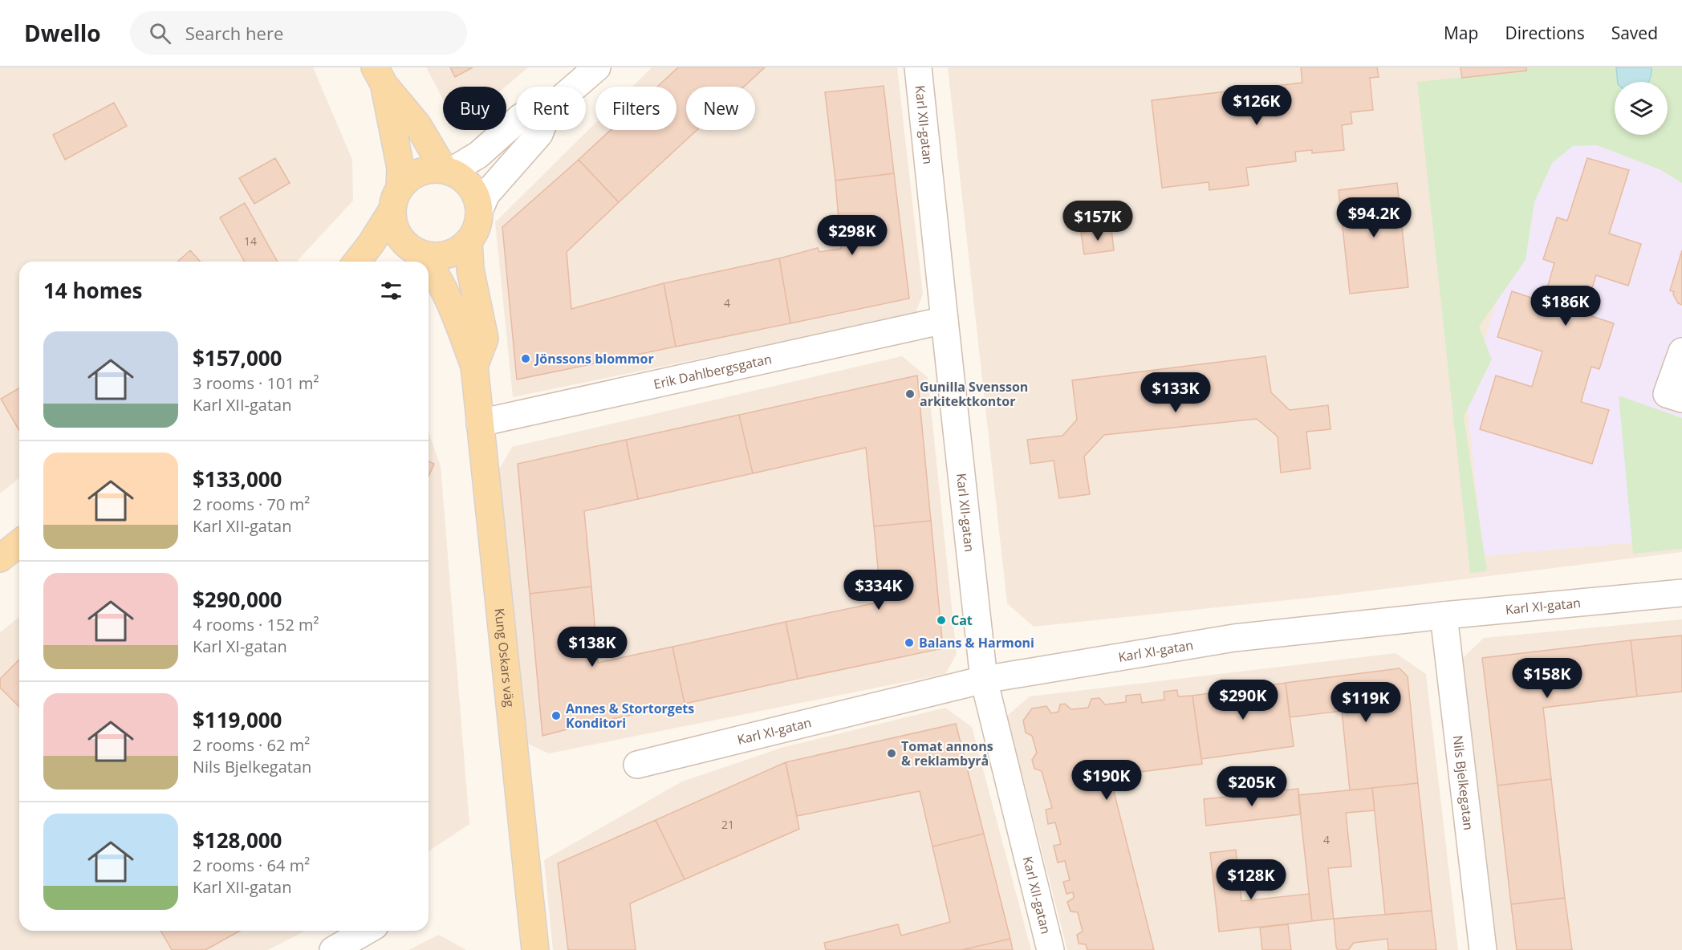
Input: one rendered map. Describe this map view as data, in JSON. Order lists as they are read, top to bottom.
{
  "streets": {
    "main road": ["Kung Oskars väg"],
    "street": [
      "Karl XII-gatan",
      "Erik Dahlbergsgatan",
      "Karl XI-gatan",
      "Nils Bjelkegatan"
    ]
  },
  "crossings": [
    ["Karl XII-gatan", "Erik Dahlbergsgatan"],
    ["Karl XII-gatan", "Karl XI-gatan"],
    ["Erik Dahlbergsgatan", "Kung Oskars väg"],
    ["Karl XI-gatan", "Nils Bjelkegatan"]
  ],
  "places": [
    "Jönssons blommor",
    "Gunilla Svensson arkitektkontor",
    "Cat",
    "Balans & Harmoni",
    "Annes & Stortorgets Konditori",
    "Tomat annons & reklambyrå"
  ],
  "house_numbers": [
    "14",
    "4",
    "21",
    "4"
  ],
  "page": {
    "header": "Dwello",
    "search": "Search here",
    "nav": ["Map", "Directions", "Saved"],
    "price": [
      "$126K",
      "$94.2K",
      "$157K",
      "$298K",
      "$186K",
      "$133K",
      "$334K",
      "$138K",
      "$158K",
      "$290K",
      "$119K",
      "$190K",
      "$205K",
      "$128K"
    ],
    "chip": [
      "Buy",
      "Rent",
      "Filters",
      "New"
    ],
    "heading": "14 homes",
    "list": [
      {
        "name": "$157,000",
        "note": "3 rooms · 101 m² · Karl XII-gatan"
      },
      {
        "name": "$133,000",
        "note": "2 rooms · 70 m² · Karl XII-gatan"
      },
      {
        "name": "$290,000",
        "note": "4 rooms · 152 m² · Karl XI-gatan"
      },
      {
        "name": "$119,000",
        "note": "2 rooms · 62 m² · Nils Bjelkegatan"
      },
      {
        "name": "$128,000",
        "note": "2 rooms · 64 m² · Karl XII-gatan"
      }
    ]
  }
}
